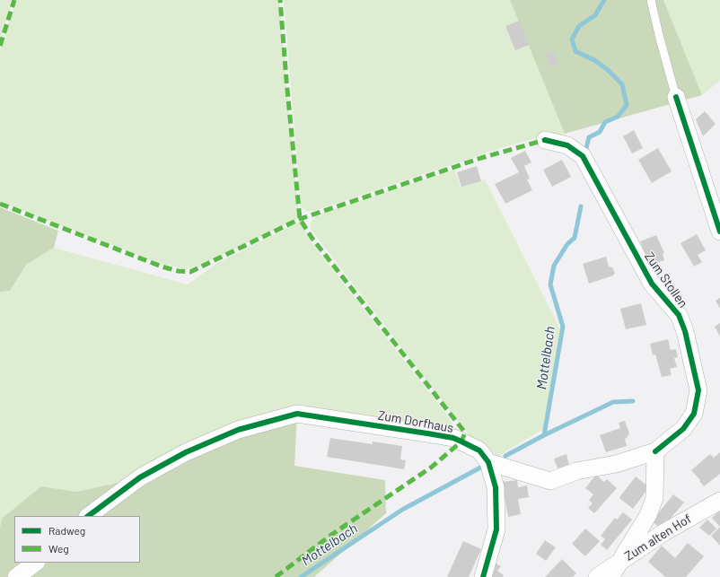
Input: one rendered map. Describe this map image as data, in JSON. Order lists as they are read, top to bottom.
{
  "streets": {
    "street": ["Zum Stollen", "Zum Dorfhaus", "Zum alten Hof"]
  },
  "crossings": [
    ["Zum Stollen", "Zum Dorfhaus"]
  ],
  "water": ["Mottelbach"],
  "legend": ["Radweg", "Weg"]
}
